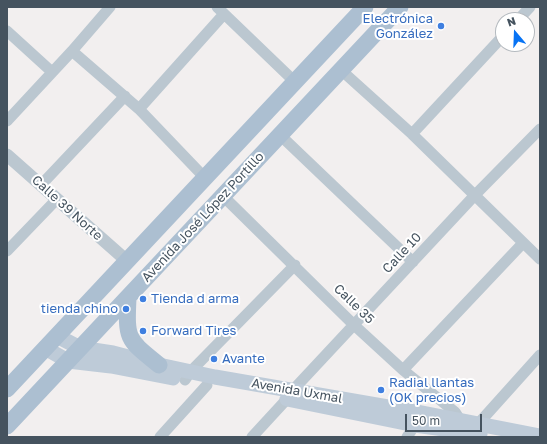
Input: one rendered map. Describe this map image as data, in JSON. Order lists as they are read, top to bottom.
{
  "streets": {
    "main road": ["Avenida José López Portillo", "Avenida Uxmal"],
    "street": ["Calle 39 Norte", "Calle 10", "Calle 35"]
  },
  "crossings": [
    ["Calle 39 Norte", "Avenida José López Portillo"],
    ["Avenida José López Portillo", "Calle 35"],
    ["Avenida José López Portillo", "Avenida Uxmal"],
    ["Calle 10", "Calle 35"],
    ["Calle 10", "Avenida Uxmal"],
    ["Calle 35", "Avenida Uxmal"]
  ],
  "places": [
    "Electrónica González",
    "Tienda d arma",
    "tienda chino",
    "Forward Tires",
    "Avante",
    "Radial llantas (OK precios)"
  ],
  "scale_bar": "50 m",
  "north": "top"
}
